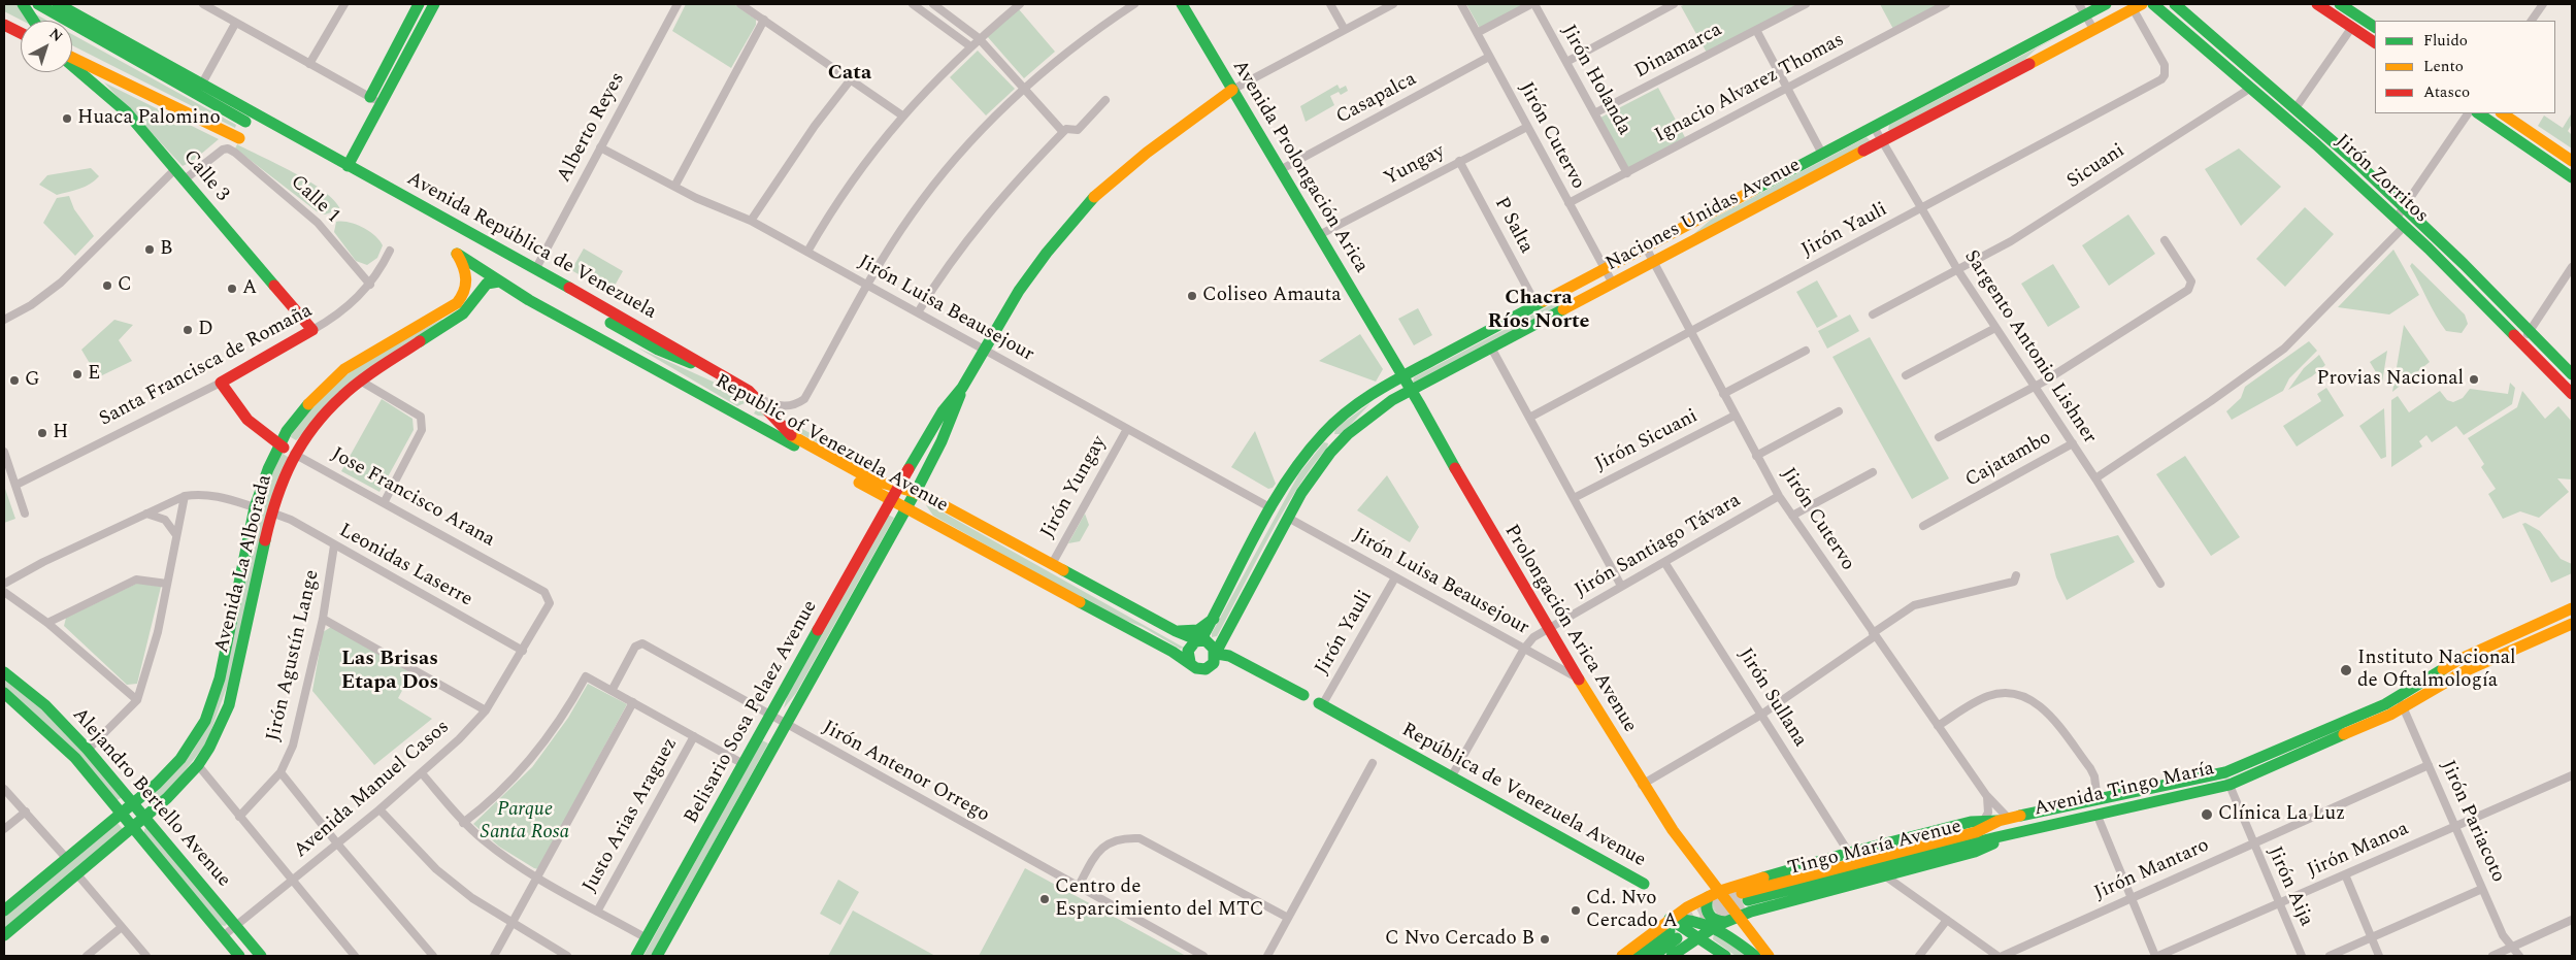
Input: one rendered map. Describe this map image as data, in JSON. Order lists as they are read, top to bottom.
{
  "streets": {
    "main road": [
      "Avenida Prolongación Arica",
      "Calle 3",
      "Jirón Zorritos",
      "Naciones Unidas Avenue",
      "Avenida República de Venezuela",
      "Santa Francisca de Romaña",
      "Republic of Venezuela Avenue",
      "Jose Francisco Arana",
      "Avenida La Alborada",
      "Prolongación Arica Avenue",
      "Belisario Sosa Pelaez Avenue",
      "Avenida Tingo María",
      "República de Venezuela Avenue",
      "Alejandro Bertello Avenue",
      "Tingo María Avenue"
    ],
    "street": [
      "Dinamarca",
      "Jirón Holanda",
      "Ignacio Alvarez Thomas",
      "Casapalca",
      "Alberto Reyes",
      "Jirón Cutervo",
      "Yungay",
      "Sicuani",
      "Calle 1",
      "P Salta",
      "Jirón Yauli",
      "Jirón Luisa Beausejour",
      "Sargento Antonio Lishner",
      "Jirón Sicuani",
      "Cajatambo",
      "Jirón Yungay",
      "Jirón Santiago Távara",
      "Leonidas Laserre",
      "Jirón Agustín Lange",
      "Jirón Sullana",
      "Jirón Antenor Orrego",
      "Avenida Manuel Casos",
      "Justo Arias Araguez",
      "Jirón Pariacoto",
      "Jirón Manoa",
      "Jirón Mantaro",
      "Jirón Aija"
    ]
  },
  "crossings": [
    ["Dinamarca", "Jirón Holanda"],
    ["Jirón Holanda", "Ignacio Alvarez Thomas"],
    ["Ignacio Alvarez Thomas", "Jirón Cutervo"],
    ["Casapalca", "Jirón Cutervo"],
    ["Casapalca", "Avenida Prolongación Arica"],
    ["Alberto Reyes", "Avenida República de Venezuela"],
    ["Alberto Reyes", "Jirón Luisa Beausejour"],
    ["Jirón Cutervo", "Yungay"],
    ["Jirón Cutervo", "Naciones Unidas Avenue"],
    ["Jirón Cutervo", "Jirón Yauli"],
    ["Jirón Cutervo", "Jirón Sicuani"],
    ["Jirón Cutervo", "Jirón Santiago Távara"],
    ["Jirón Cutervo", "Avenida Tingo María"],
    ["Jirón Cutervo", "Tingo María Avenue"],
    ["Yungay", "Avenida Prolongación Arica"],
    ["Yungay", "P Salta"],
    ["Avenida Prolongación Arica", "Naciones Unidas Avenue"],
    ["Avenida Prolongación Arica", "Prolongación Arica Avenue"],
    ["Sicuani", "Jirón Zorritos"],
    ["Sicuani", "Sargento Antonio Lishner"],
    ["Calle 3", "Calle 1"],
    ["Calle 3", "Santa Francisca de Romaña"],
    ["Calle 1", "Santa Francisca de Romaña"],
    ["Naciones Unidas Avenue", "P Salta"],
    ["Naciones Unidas Avenue", "Jirón Yauli"],
    ["Naciones Unidas Avenue", "Jirón Luisa Beausejour"],
    ["Naciones Unidas Avenue", "Sargento Antonio Lishner"],
    ["Naciones Unidas Avenue", "Republic of Venezuela Avenue"],
    ["Naciones Unidas Avenue", "Prolongación Arica Avenue"],
    ["Jirón Yauli", "Jirón Luisa Beausejour"],
    ["Jirón Yauli", "Sargento Antonio Lishner"],
    ["Jirón Yauli", "República de Venezuela Avenue"],
    ["Avenida República de Venezuela", "Republic of Venezuela Avenue"],
    ["Jirón Luisa Beausejour", "Jirón Yungay"],
    ["Jirón Luisa Beausejour", "Jirón Santiago Távara"],
    ["Jirón Luisa Beausejour", "Prolongación Arica Avenue"],
    ["Sargento Antonio Lishner", "Cajatambo"],
    ["Santa Francisca de Romaña", "Jose Francisco Arana"],
    ["Republic of Venezuela Avenue", "Jirón Yungay"],
    ["Republic of Venezuela Avenue", "Avenida La Alborada"],
    ["Republic of Venezuela Avenue", "Belisario Sosa Pelaez Avenue"],
    ["Jose Francisco Arana", "Avenida La Alborada"],
    ["Jose Francisco Arana", "Leonidas Laserre"],
    ["Jose Francisco Arana", "Avenida Manuel Casos"],
    ["Jirón Santiago Távara", "Prolongación Arica Avenue"],
    ["Jirón Santiago Távara", "Jirón Sullana"],
    ["Jirón Santiago Távara", "República de Venezuela Avenue"],
    ["Avenida La Alborada", "Leonidas Laserre"],
    ["Avenida La Alborada", "Alejandro Bertello Avenue"],
    ["Leonidas Laserre", "Jirón Agustín Lange"],
    ["Leonidas Laserre", "Avenida Manuel Casos"],
    ["Prolongación Arica Avenue", "Avenida Tingo María"],
    ["Jirón Sullana", "Avenida Tingo María"],
    ["Belisario Sosa Pelaez Avenue", "Jirón Antenor Orrego"],
    ["Avenida Manuel Casos", "Alejandro Bertello Avenue"],
    ["Avenida Tingo María", "Jirón Pariacoto"],
    ["Avenida Tingo María", "Tingo María Avenue"],
    ["Avenida Tingo María", "Jirón Aija"],
    ["Jirón Pariacoto", "Jirón Manoa"],
    ["Jirón Pariacoto", "Jirón Mantaro"],
    ["Jirón Manoa", "Jirón Aija"],
    ["Jirón Mantaro", "Jirón Aija"]
  ],
  "districts": ["Cata", "Chacra Ríos Norte", "Las Brisas Etapa Dos"],
  "parks": ["Parque Santa Rosa"],
  "places": [
    "Huaca Palomino",
    "B",
    "C",
    "A",
    "Coliseo Amauta",
    "D",
    "E",
    "Provias Nacional",
    "G",
    "H",
    "Instituto Nacional de Oftalmología",
    "Clínica La Luz",
    "Centro de Esparcimiento del MTC",
    "Cd. Nvo Cercado A",
    "C Nvo Cercado B"
  ],
  "legend": ["Fluido", "Lento", "Atasco"],
  "north": "top right"
}
